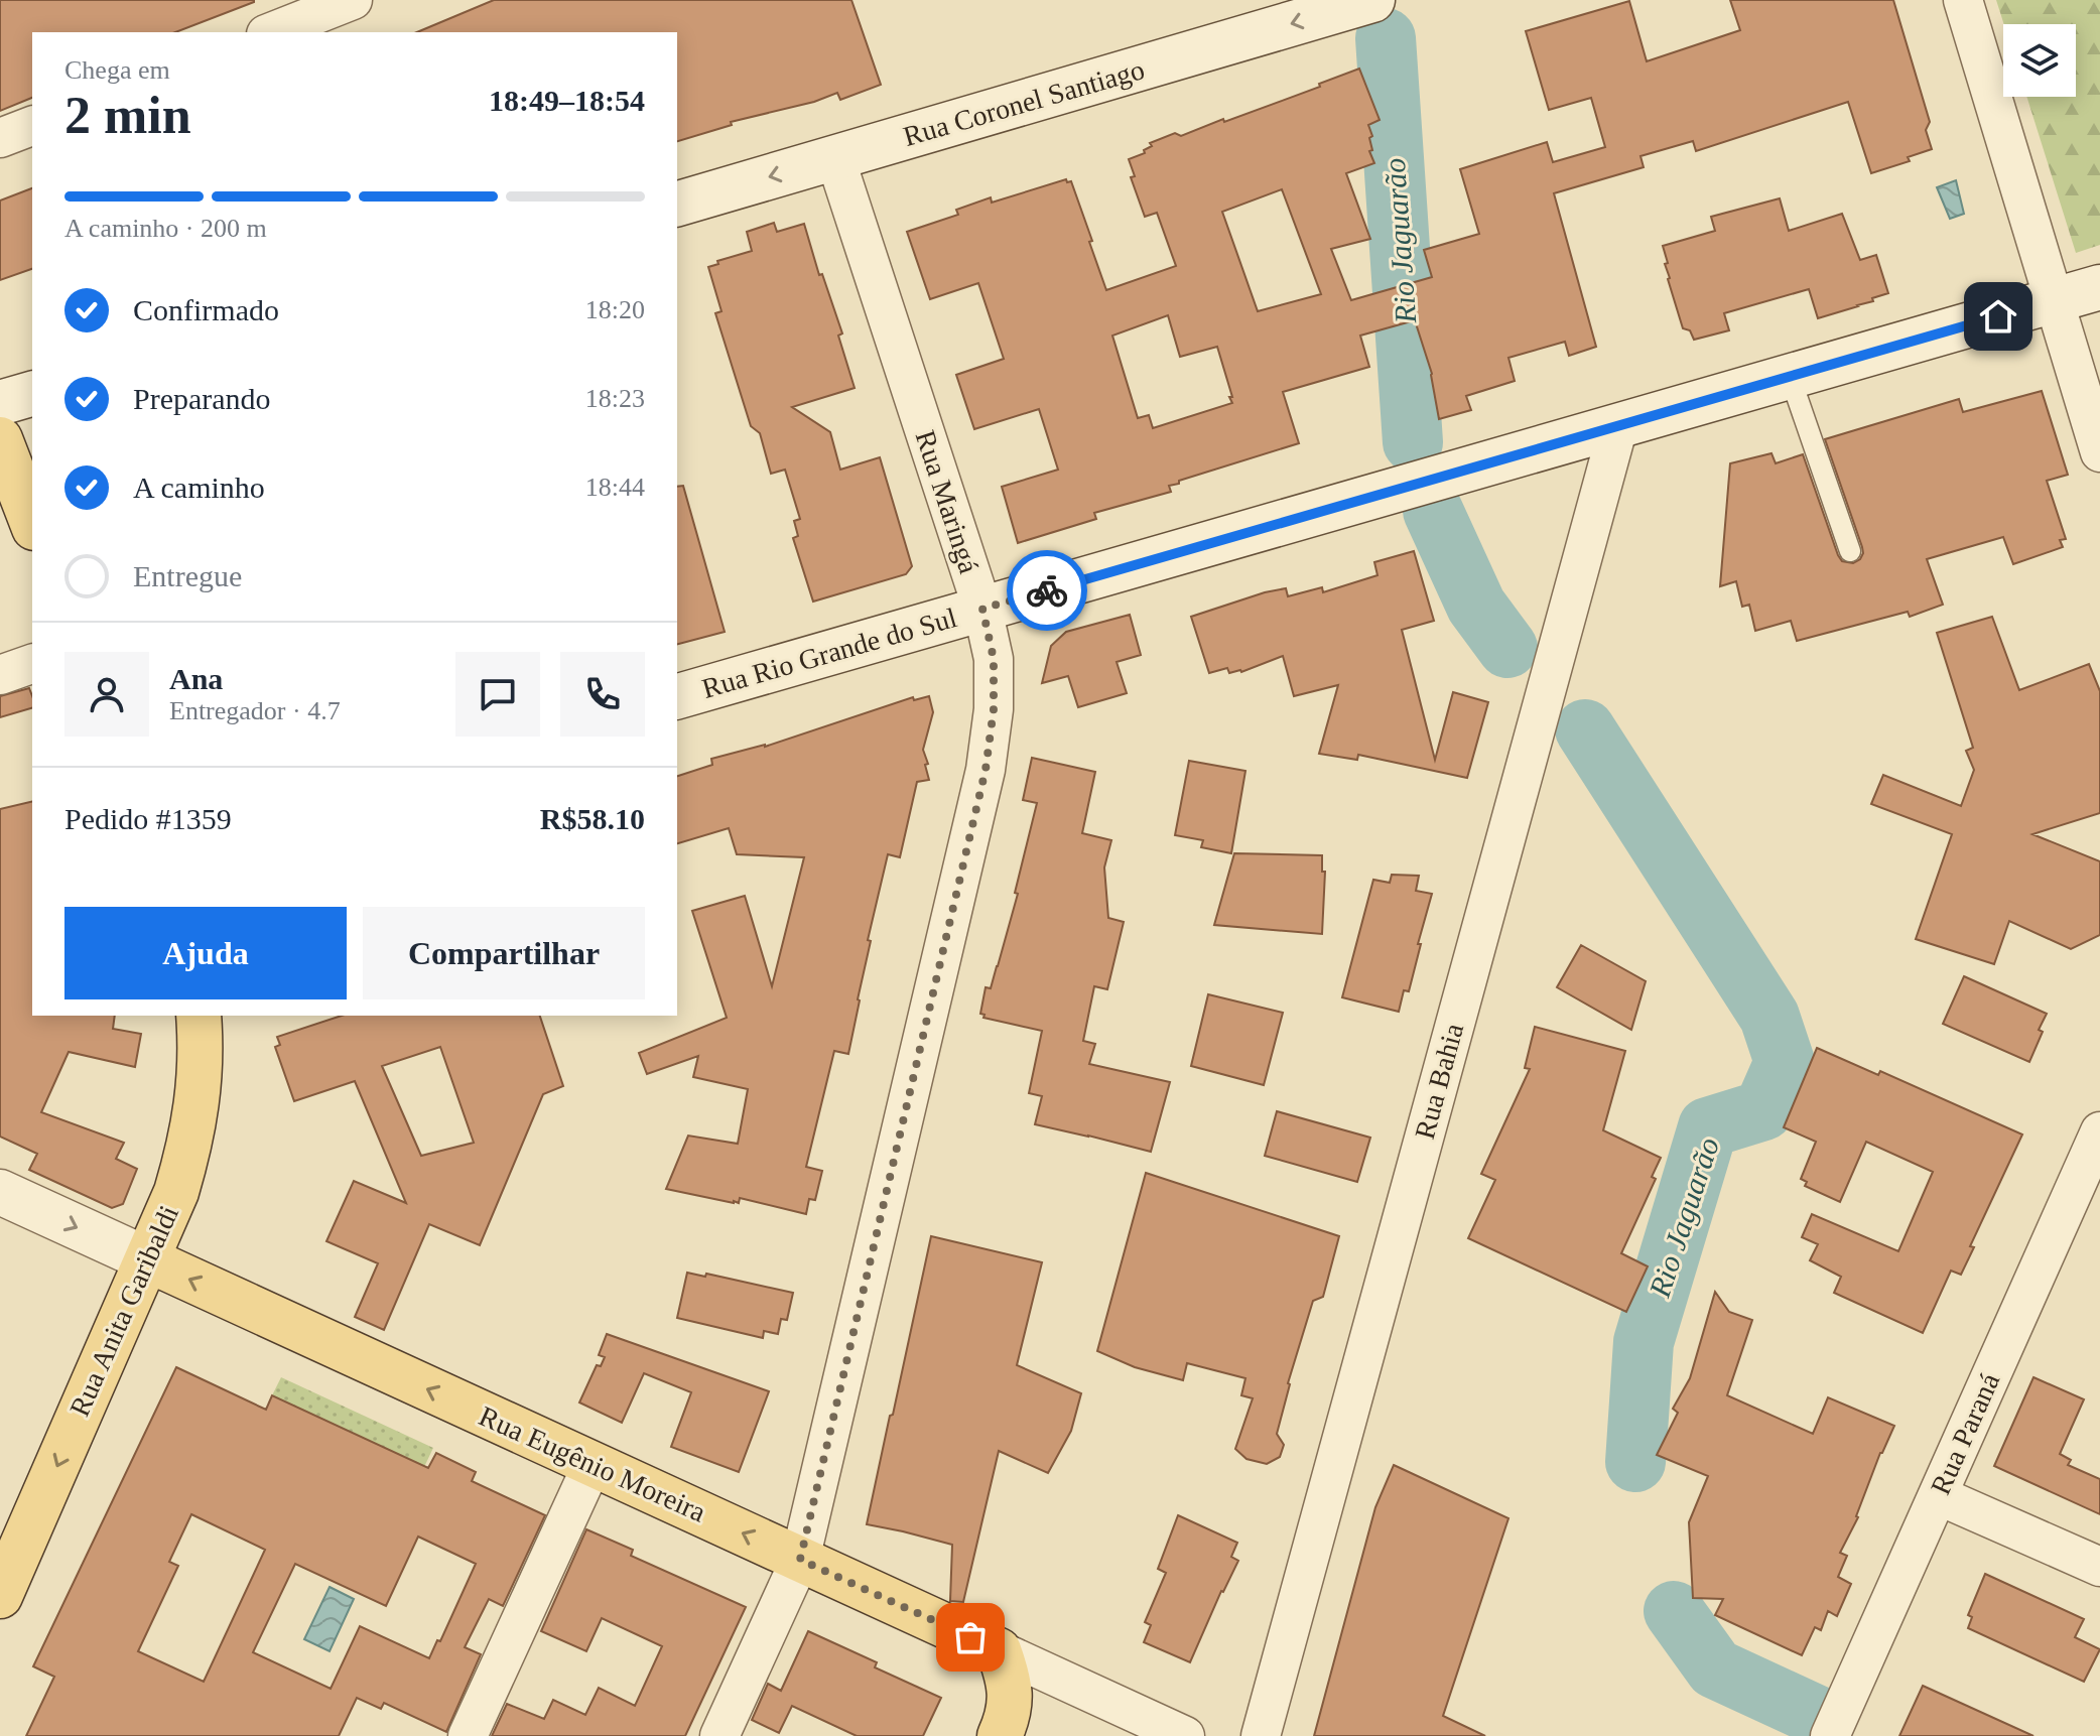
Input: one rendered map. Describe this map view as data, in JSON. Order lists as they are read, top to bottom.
{
  "streets": {
    "main road": [
      "Rua Coronel Santiago",
      "Rua Rio Grande do Sul",
      "Rua Anita Garibaldi",
      "Rua Eugênio Moreira"
    ],
    "street": ["Rua Maringá", "Rua Bahia", "Rua Paraná"]
  },
  "crossings": [
    ["Rua Coronel Santiago", "Rua Maringá"],
    ["Rua Maringá", "Rua Rio Grande do Sul"],
    ["Rua Maringá", "Rua Eugênio Moreira"],
    ["Rua Rio Grande do Sul", "Rua Bahia"],
    ["Rua Anita Garibaldi", "Rua Eugênio Moreira"]
  ],
  "one_way": ["Rua Coronel Santiago", "Rua Anita Garibaldi"],
  "water": ["Rio Jaguarão"],
  "page": {
    "heading": ["2 min", "Chega em", "18:49–18:54"],
    "panel": [
      "Ana",
      "Entregador · 4.7",
      "Pedido #1359",
      "R$58.10"
    ],
    "bar": "A caminho · 200 m",
    "list": [
      ["Confirmado", "18:20"],
      ["Preparando", "18:23"],
      ["A caminho", "18:44"],
      "Entregue"
    ],
    "buttons": ["Ajuda", "Compartilhar"]
  }
}
